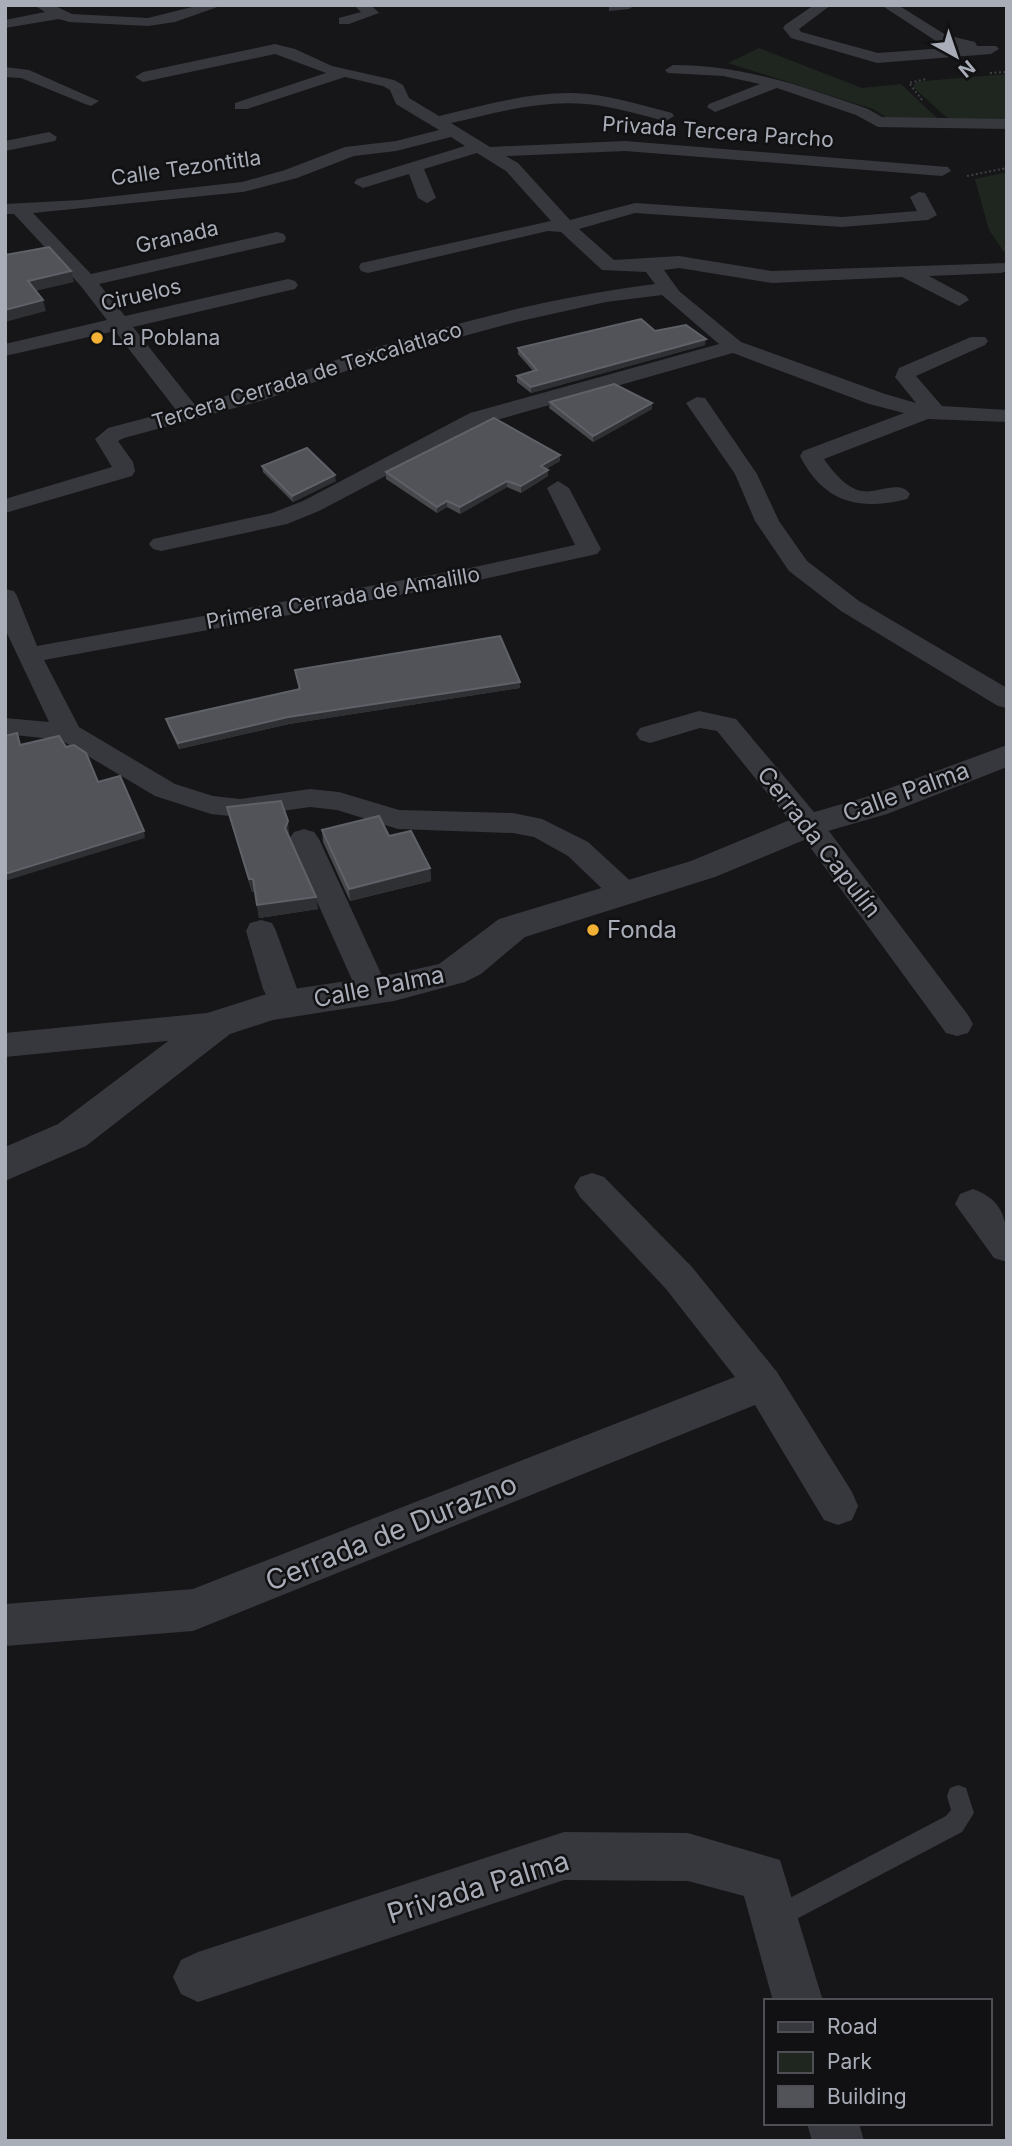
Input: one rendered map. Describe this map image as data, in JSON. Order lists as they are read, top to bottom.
{
  "streets": {
    "street": [
      "Privada Tercera Parcho",
      "Calle Tezontitla",
      "Granada",
      "Ciruelos",
      "Tercera Cerrada de Texcalatlaco",
      "Primera Cerrada de Amalillo",
      "Calle Palma",
      "Cerrada Capulín",
      "Cerrada de Durazno",
      "Privada Palma"
    ]
  },
  "crossings": [
    ["Calle Palma", "Cerrada Capulín"]
  ],
  "places": ["La Poblana", "Fonda"],
  "legend": ["Road", "Park", "Building"],
  "north": "bottom right"
}
